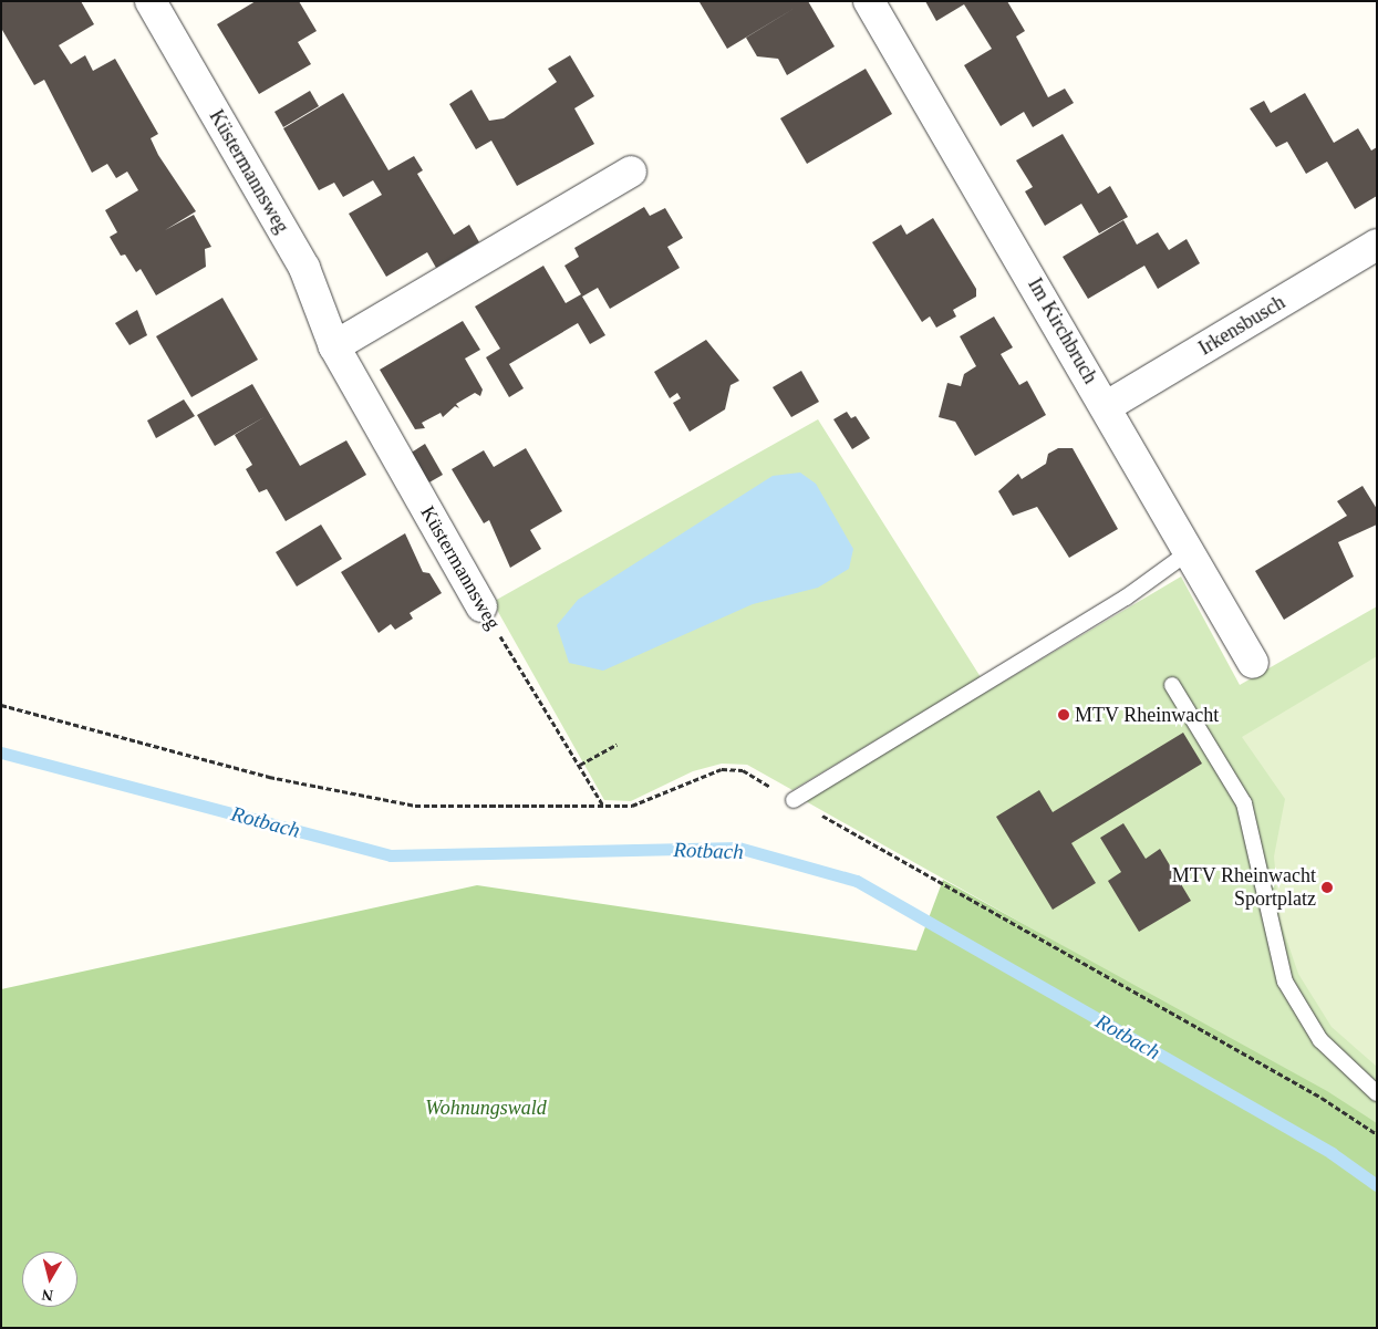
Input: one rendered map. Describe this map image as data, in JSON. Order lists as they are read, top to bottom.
{
  "streets": {
    "street": ["Küstermannsweg", "Irkensbusch", "Im Kirchbruch"]
  },
  "crossings": [
    ["Irkensbusch", "Im Kirchbruch"]
  ],
  "water": ["Rotbach"],
  "parks": ["Wohnungswald"],
  "places": ["MTV Rheinwacht", "MTV Rheinwacht Sportplatz"],
  "north": "bottom"
}
